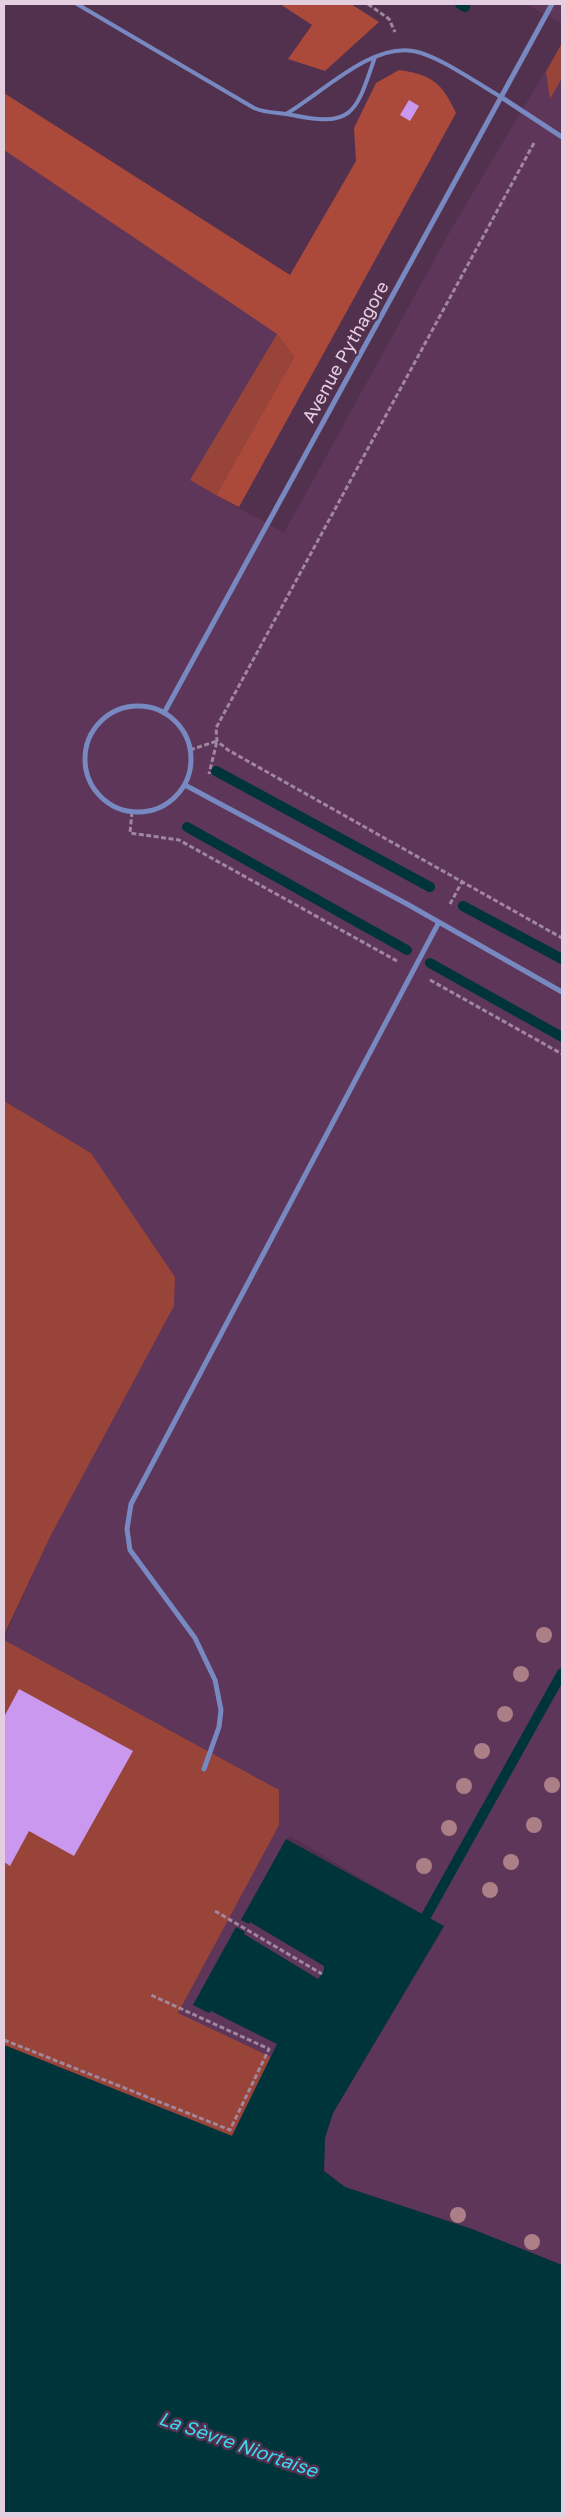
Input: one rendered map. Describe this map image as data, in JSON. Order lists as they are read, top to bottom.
{
  "streets": {
    "street": ["Avenue Pythagore"]
  },
  "water": ["La Sèvre Niortaise"]
}
